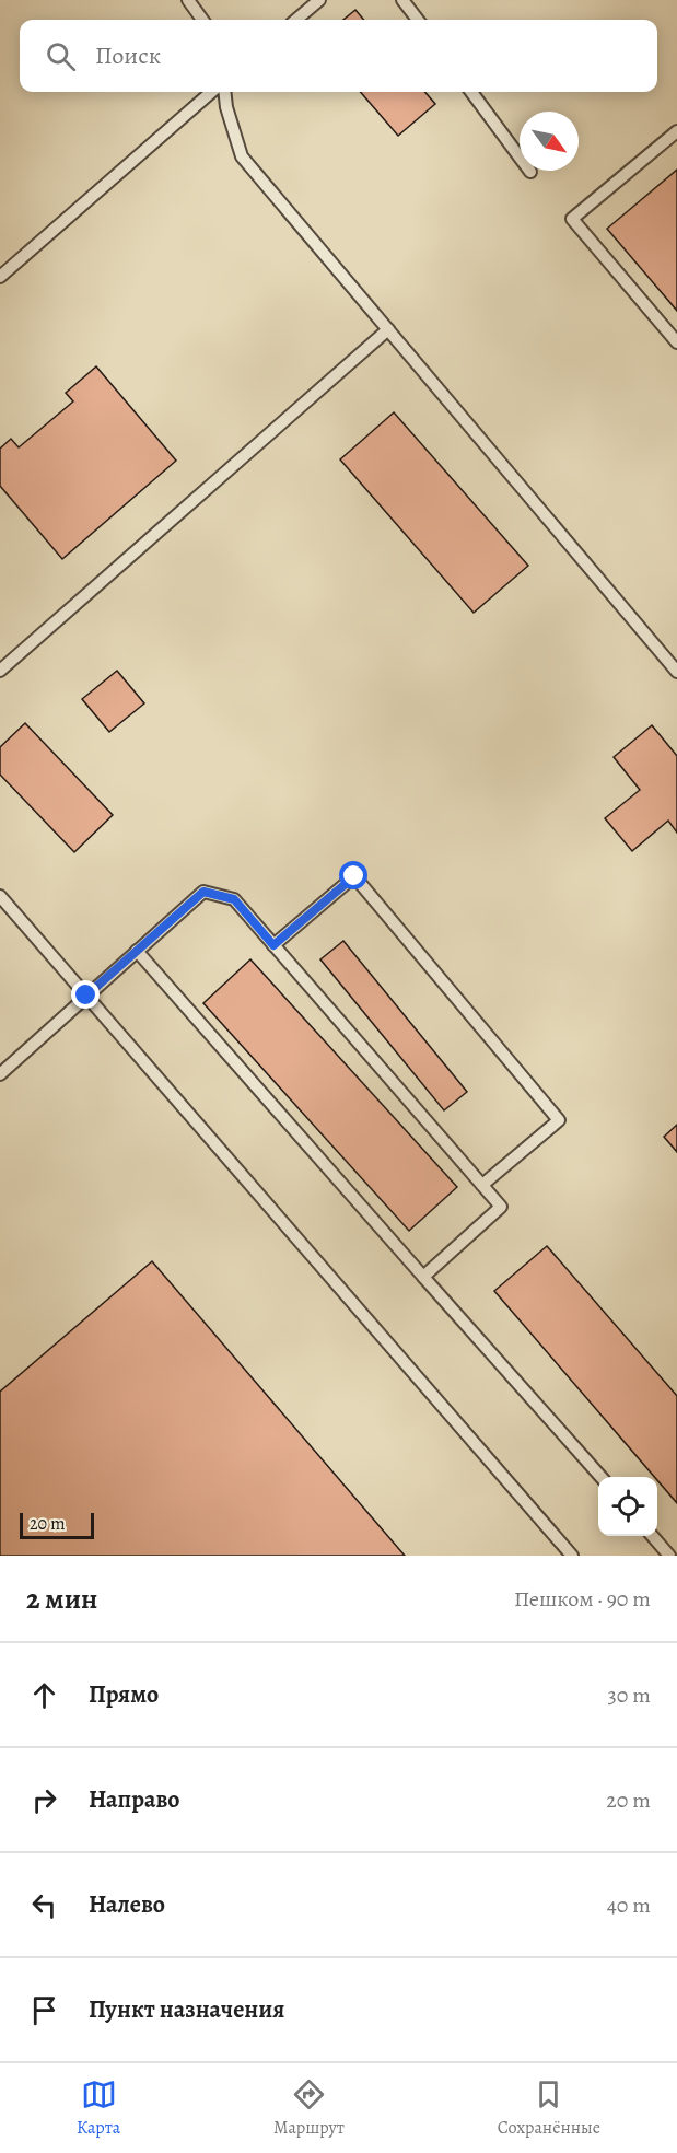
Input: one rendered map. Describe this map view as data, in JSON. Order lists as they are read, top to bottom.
{
  "scale_bar": "20 m",
  "north": "bottom right",
  "page": {
    "search": "Поиск",
    "scale": "20 m",
    "heading": ["2 мин", "Пешком · 90 m"],
    "list": [
      ["Прямо", "30 m"],
      ["Направо", "20 m"],
      ["Налево", "40 m"],
      "Пункт назначения"
    ],
    "nav": ["Карта", "Маршрут", "Сохранённые"]
  }
}
